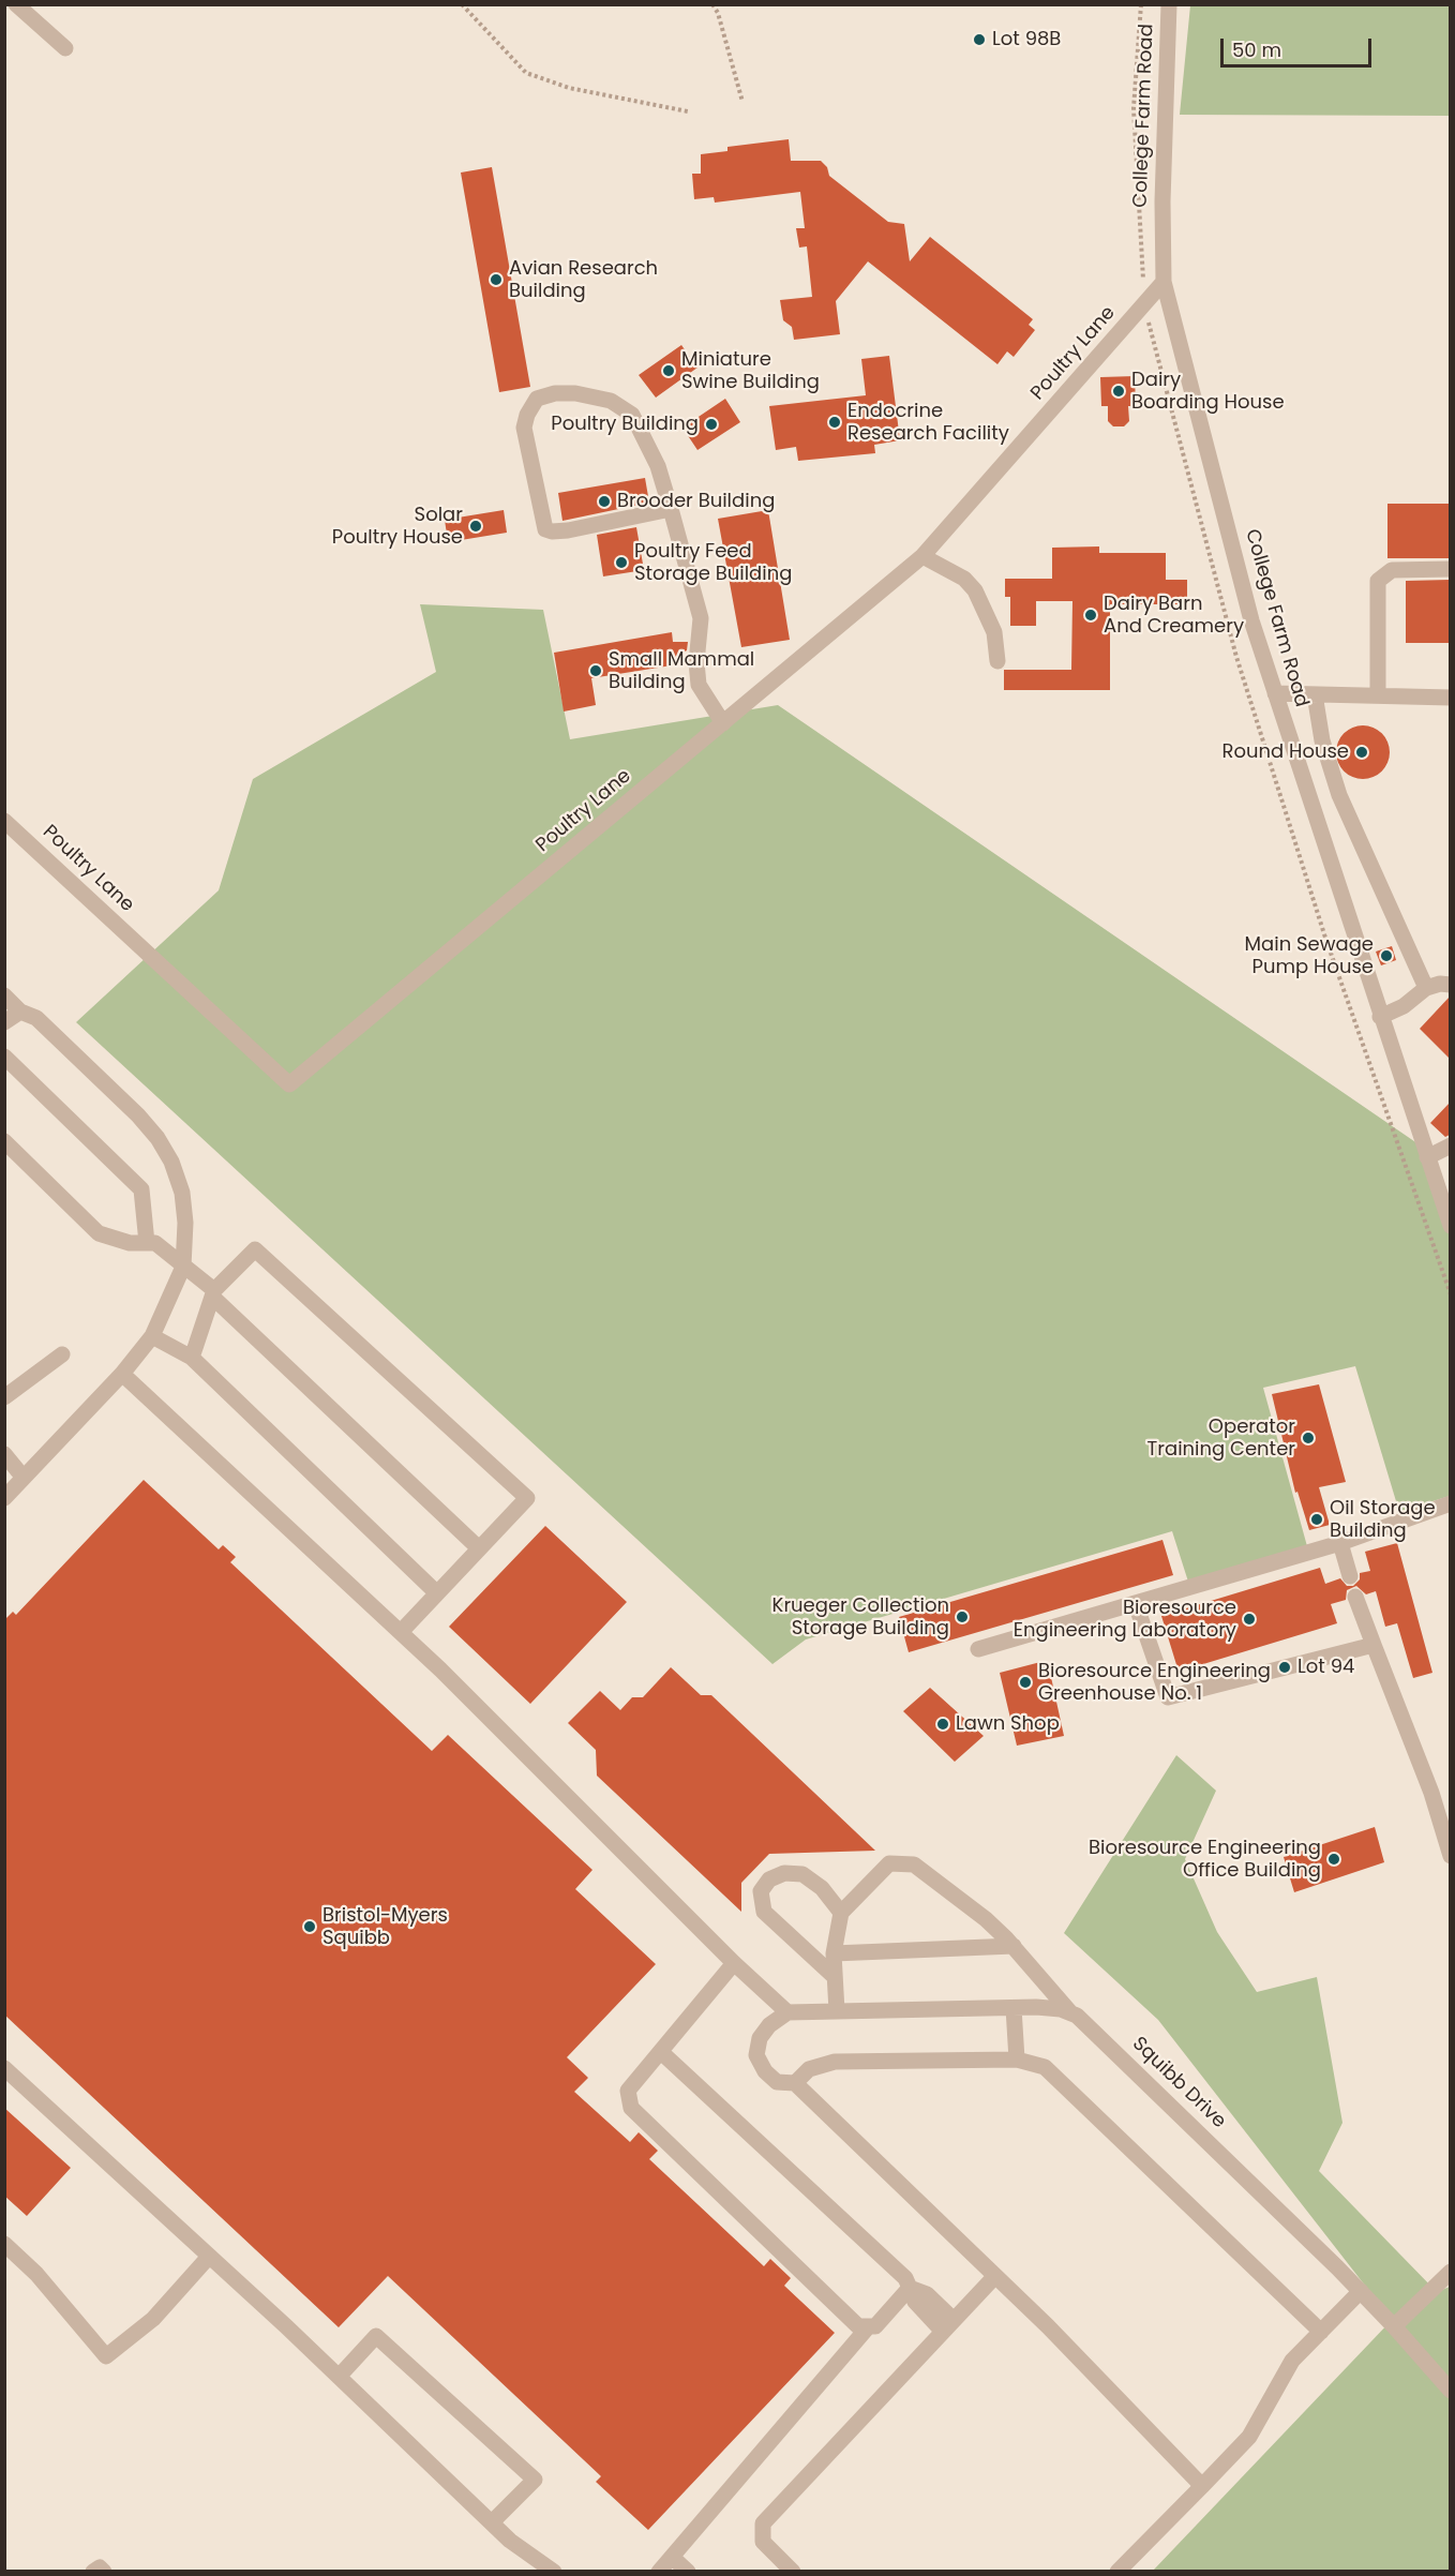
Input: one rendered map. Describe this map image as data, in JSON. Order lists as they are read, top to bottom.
{
  "streets": {
    "street": ["College Farm Road", "Poultry Lane", "Squibb Drive"]
  },
  "crossings": [
    ["College Farm Road", "Poultry Lane"]
  ],
  "places": [
    "Lot 98B",
    "Avian Research Building",
    "Miniature Swine Building",
    "Dairy Boarding House",
    "Endocrine Research Facility",
    "Poultry Building",
    "Brooder Building",
    "Solar Poultry House",
    "Poultry Feed Storage Building",
    "Dairy Barn And Creamery",
    "Small Mammal Building",
    "Round House",
    "Main Sewage Pump House",
    "Operator Training Center",
    "Oil Storage Building",
    "Krueger Collection Storage Building",
    "Bioresource Engineering Laboratory",
    "Lot 94",
    "Bioresource Engineering Greenhouse No. 1",
    "Lawn Shop",
    "Bioresource Engineering Office Building",
    "Bristol-Myers Squibb"
  ],
  "scale_bar": "50 m"
}
